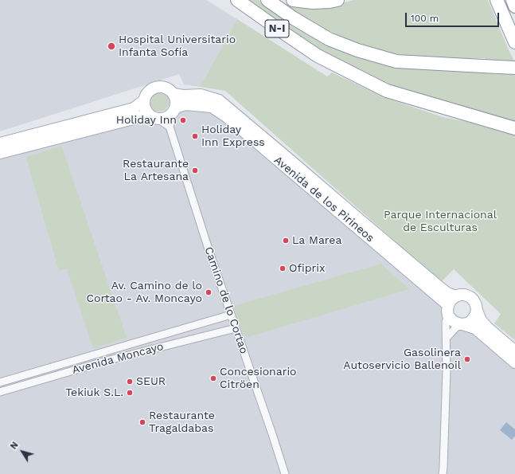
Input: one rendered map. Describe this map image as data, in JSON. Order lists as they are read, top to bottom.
{
  "streets": {
    "highway": ["N-I"],
    "main road": ["Avenida de los Pirineos"],
    "street": ["Camino de lo Cortao", "Avenida Moncayo"]
  },
  "crossings": [
    ["Camino de lo Cortao", "Avenida Moncayo"]
  ],
  "parks": ["Parque Internacional de Esculturas"],
  "places": [
    "Hospital Universitario Infanta Sofía",
    "Holiday Inn",
    "Holiday Inn Express",
    "Restaurante La Artesana",
    "La Marea",
    "Ofiprix",
    "Av. Camino de lo Cortao - Av. Moncayo",
    "Gasolinera Autoservicio Ballenoil",
    "Concesionario Citröen",
    "SEUR",
    "Tekiuk S.L.",
    "Restaurante Tragaldabas"
  ],
  "scale_bar": "100 m",
  "north": "top left"
}
